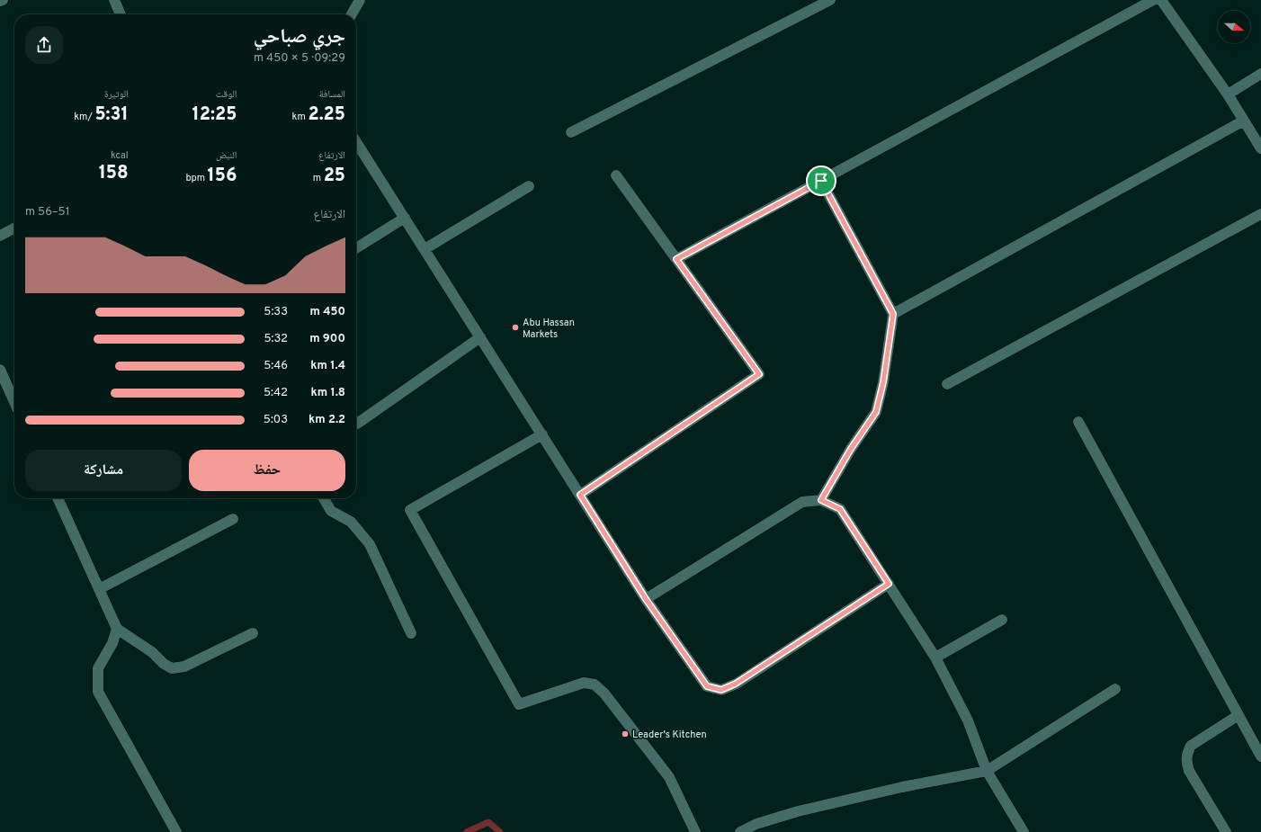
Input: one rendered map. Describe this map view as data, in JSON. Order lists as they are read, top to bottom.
{
  "places": ["Abu Hassan Markets", "Leader's Kitchen"],
  "north": "right",
  "page": {
    "heading": ["جري صباحي", "09:29 · 5 × 450 m"],
    "stats": [
      ["المسافة", "2.25 km"],
      ["الوقت", "12:25"],
      ["الوتيرة", "5:31 /km"],
      ["الارتفاع", "25 m"],
      ["النبض", "156 bpm"],
      ["kcal", "158"]
    ],
    "chart": ["الارتفاع", "51–56 m"],
    "list": [
      {
        "name": "450 m",
        "note": "5:33"
      },
      {
        "name": "900 m",
        "note": "5:32"
      },
      {
        "name": "1.4 km",
        "note": "5:46"
      },
      {
        "name": "1.8 km",
        "note": "5:42"
      },
      {
        "name": "2.2 km",
        "note": "5:03"
      }
    ],
    "buttons": ["حفظ", "مشاركة"]
  }
}
